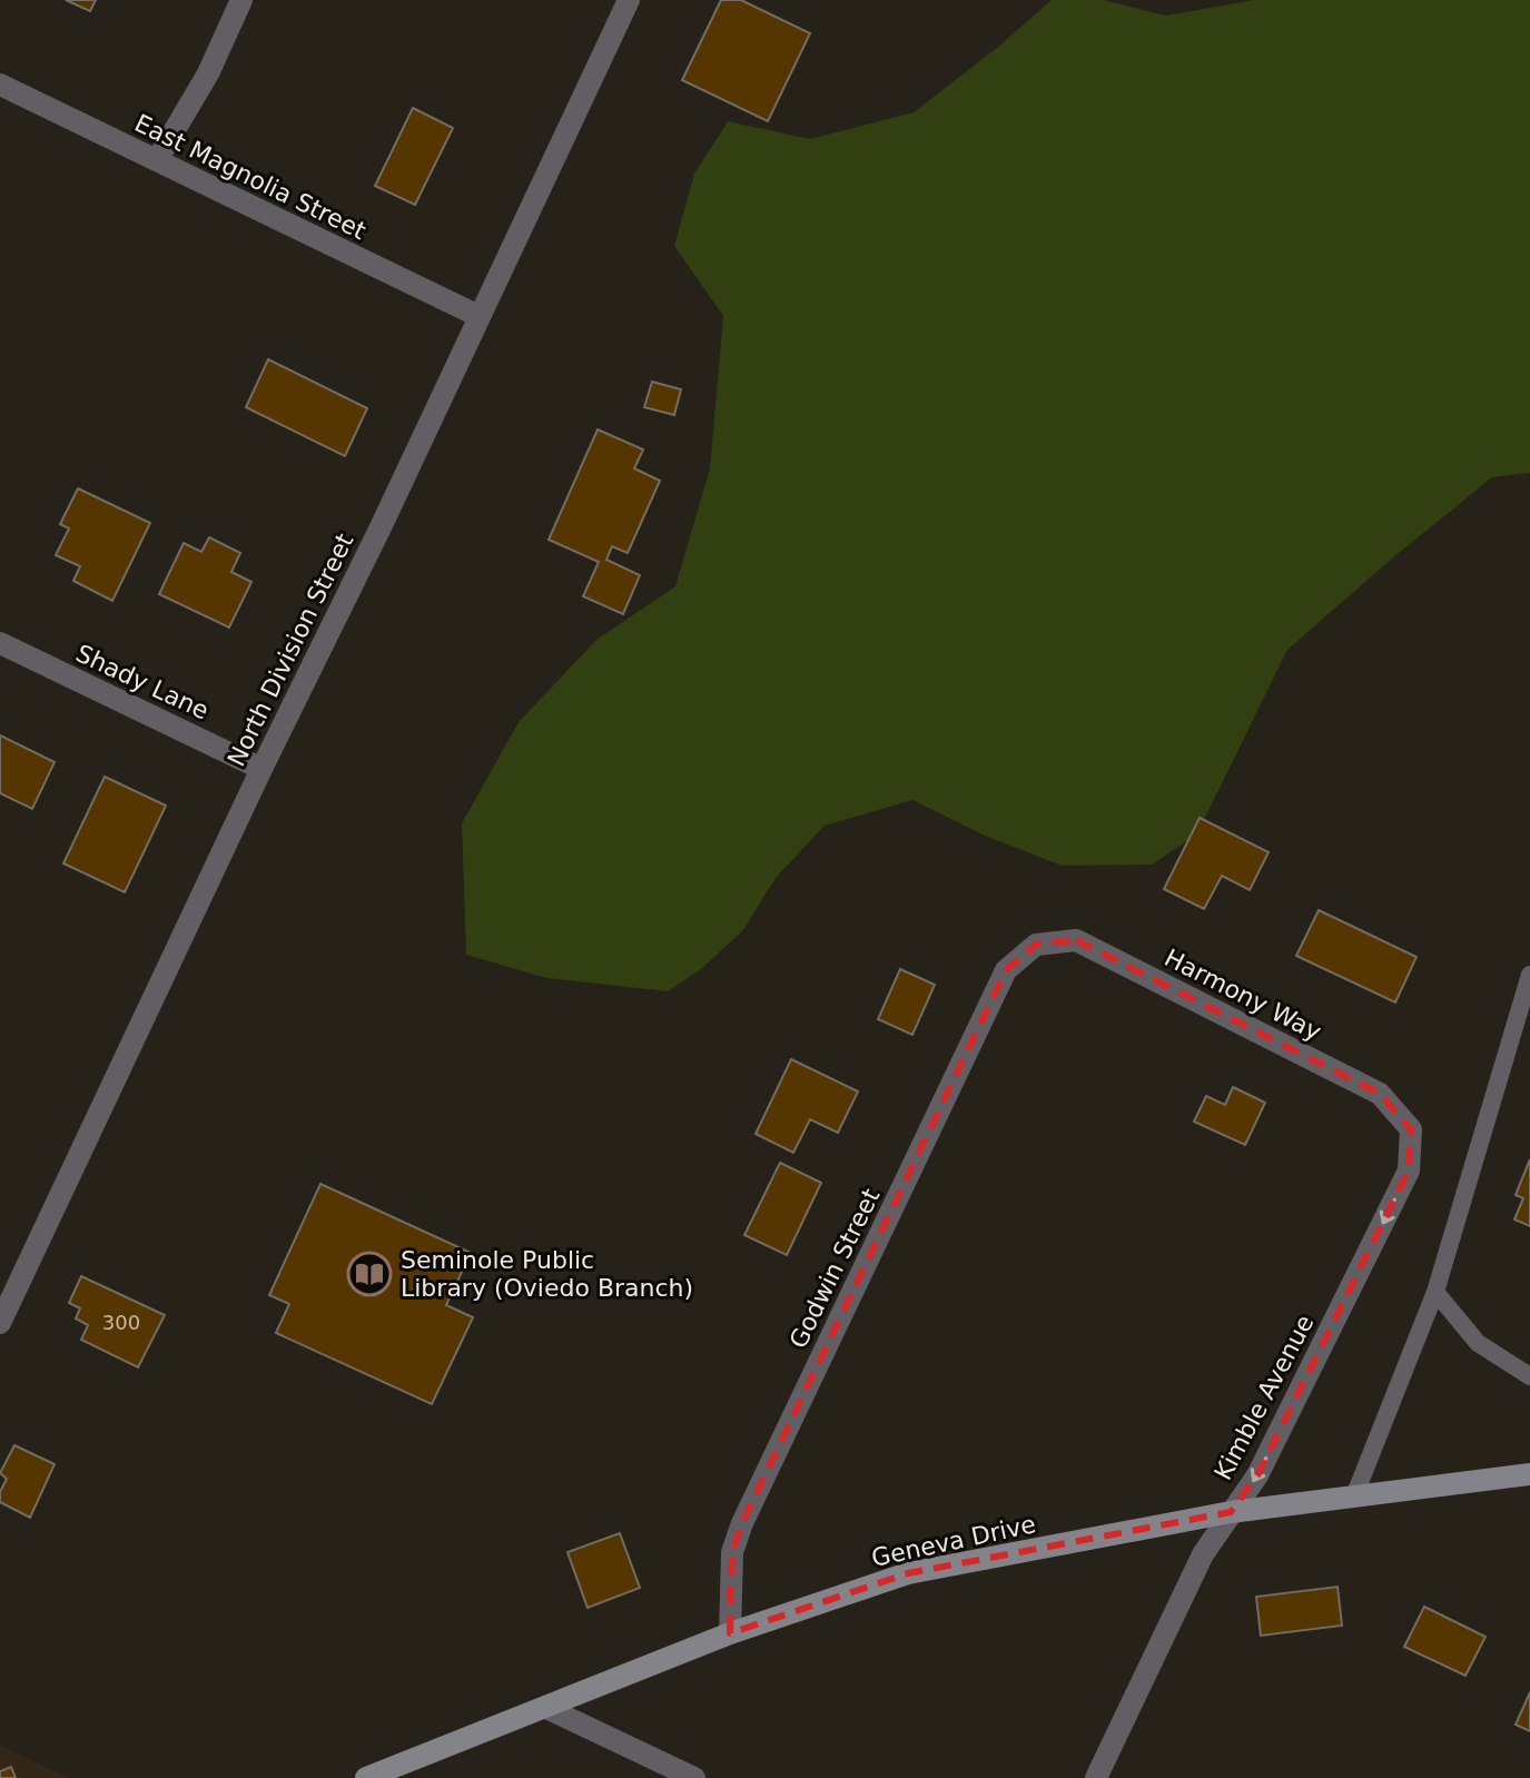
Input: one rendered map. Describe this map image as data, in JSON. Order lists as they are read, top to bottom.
{
  "streets": {
    "main road": ["Geneva Drive"],
    "street": [
      "East Magnolia Street",
      "North Division Street",
      "Shady Lane",
      "Harmony Way",
      "Godwin Street",
      "Kimble Avenue"
    ]
  },
  "crossings": [
    ["East Magnolia Street", "North Division Street"],
    ["North Division Street", "Shady Lane"],
    ["Harmony Way", "Godwin Street"],
    ["Harmony Way", "Kimble Avenue"],
    ["Godwin Street", "Geneva Drive"],
    ["Kimble Avenue", "Geneva Drive"]
  ],
  "one_way": ["Kimble Avenue"],
  "places": {
    "library": ["Seminole Public Library (Oviedo Branch)"]
  },
  "house_numbers": ["300"]
}
